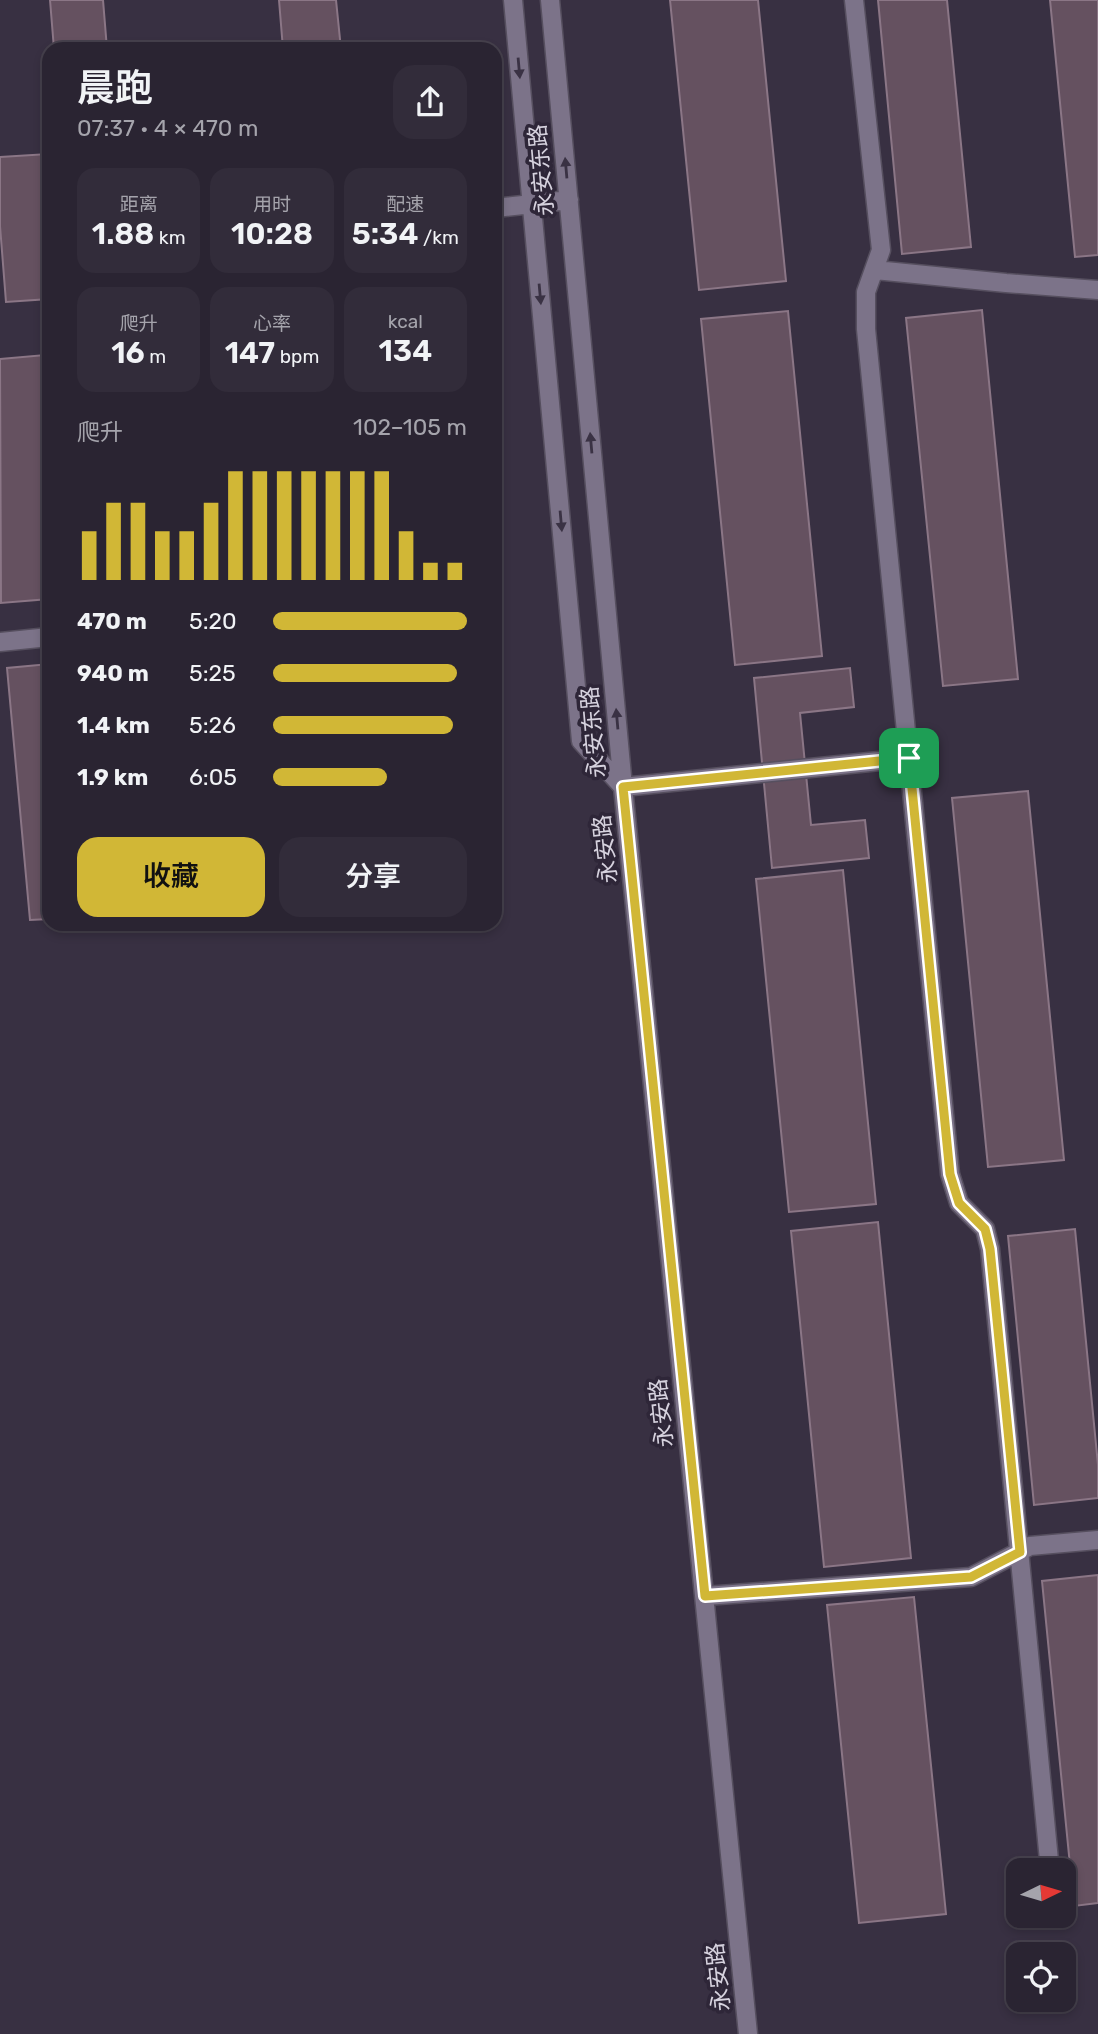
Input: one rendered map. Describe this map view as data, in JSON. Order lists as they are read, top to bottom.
{
  "streets": {
    "street": ["永安东路", "永安路"]
  },
  "crossings": [
    ["永安东路", "永安路"]
  ],
  "north": "right",
  "page": {
    "heading": ["晨跑", "07:37 · 4 × 470 m"],
    "stats": [
      ["距离", "1.88 km"],
      ["用时", "10:28"],
      ["配速", "5:34 /km"],
      ["爬升", "16 m"],
      ["心率", "147 bpm"],
      ["kcal", "134"]
    ],
    "chart": ["爬升", "102–105 m"],
    "list": [
      {
        "name": "470 m",
        "note": "5:20"
      },
      {
        "name": "940 m",
        "note": "5:25"
      },
      {
        "name": "1.4 km",
        "note": "5:26"
      },
      {
        "name": "1.9 km",
        "note": "6:05"
      }
    ],
    "buttons": ["收藏", "分享"]
  }
}
